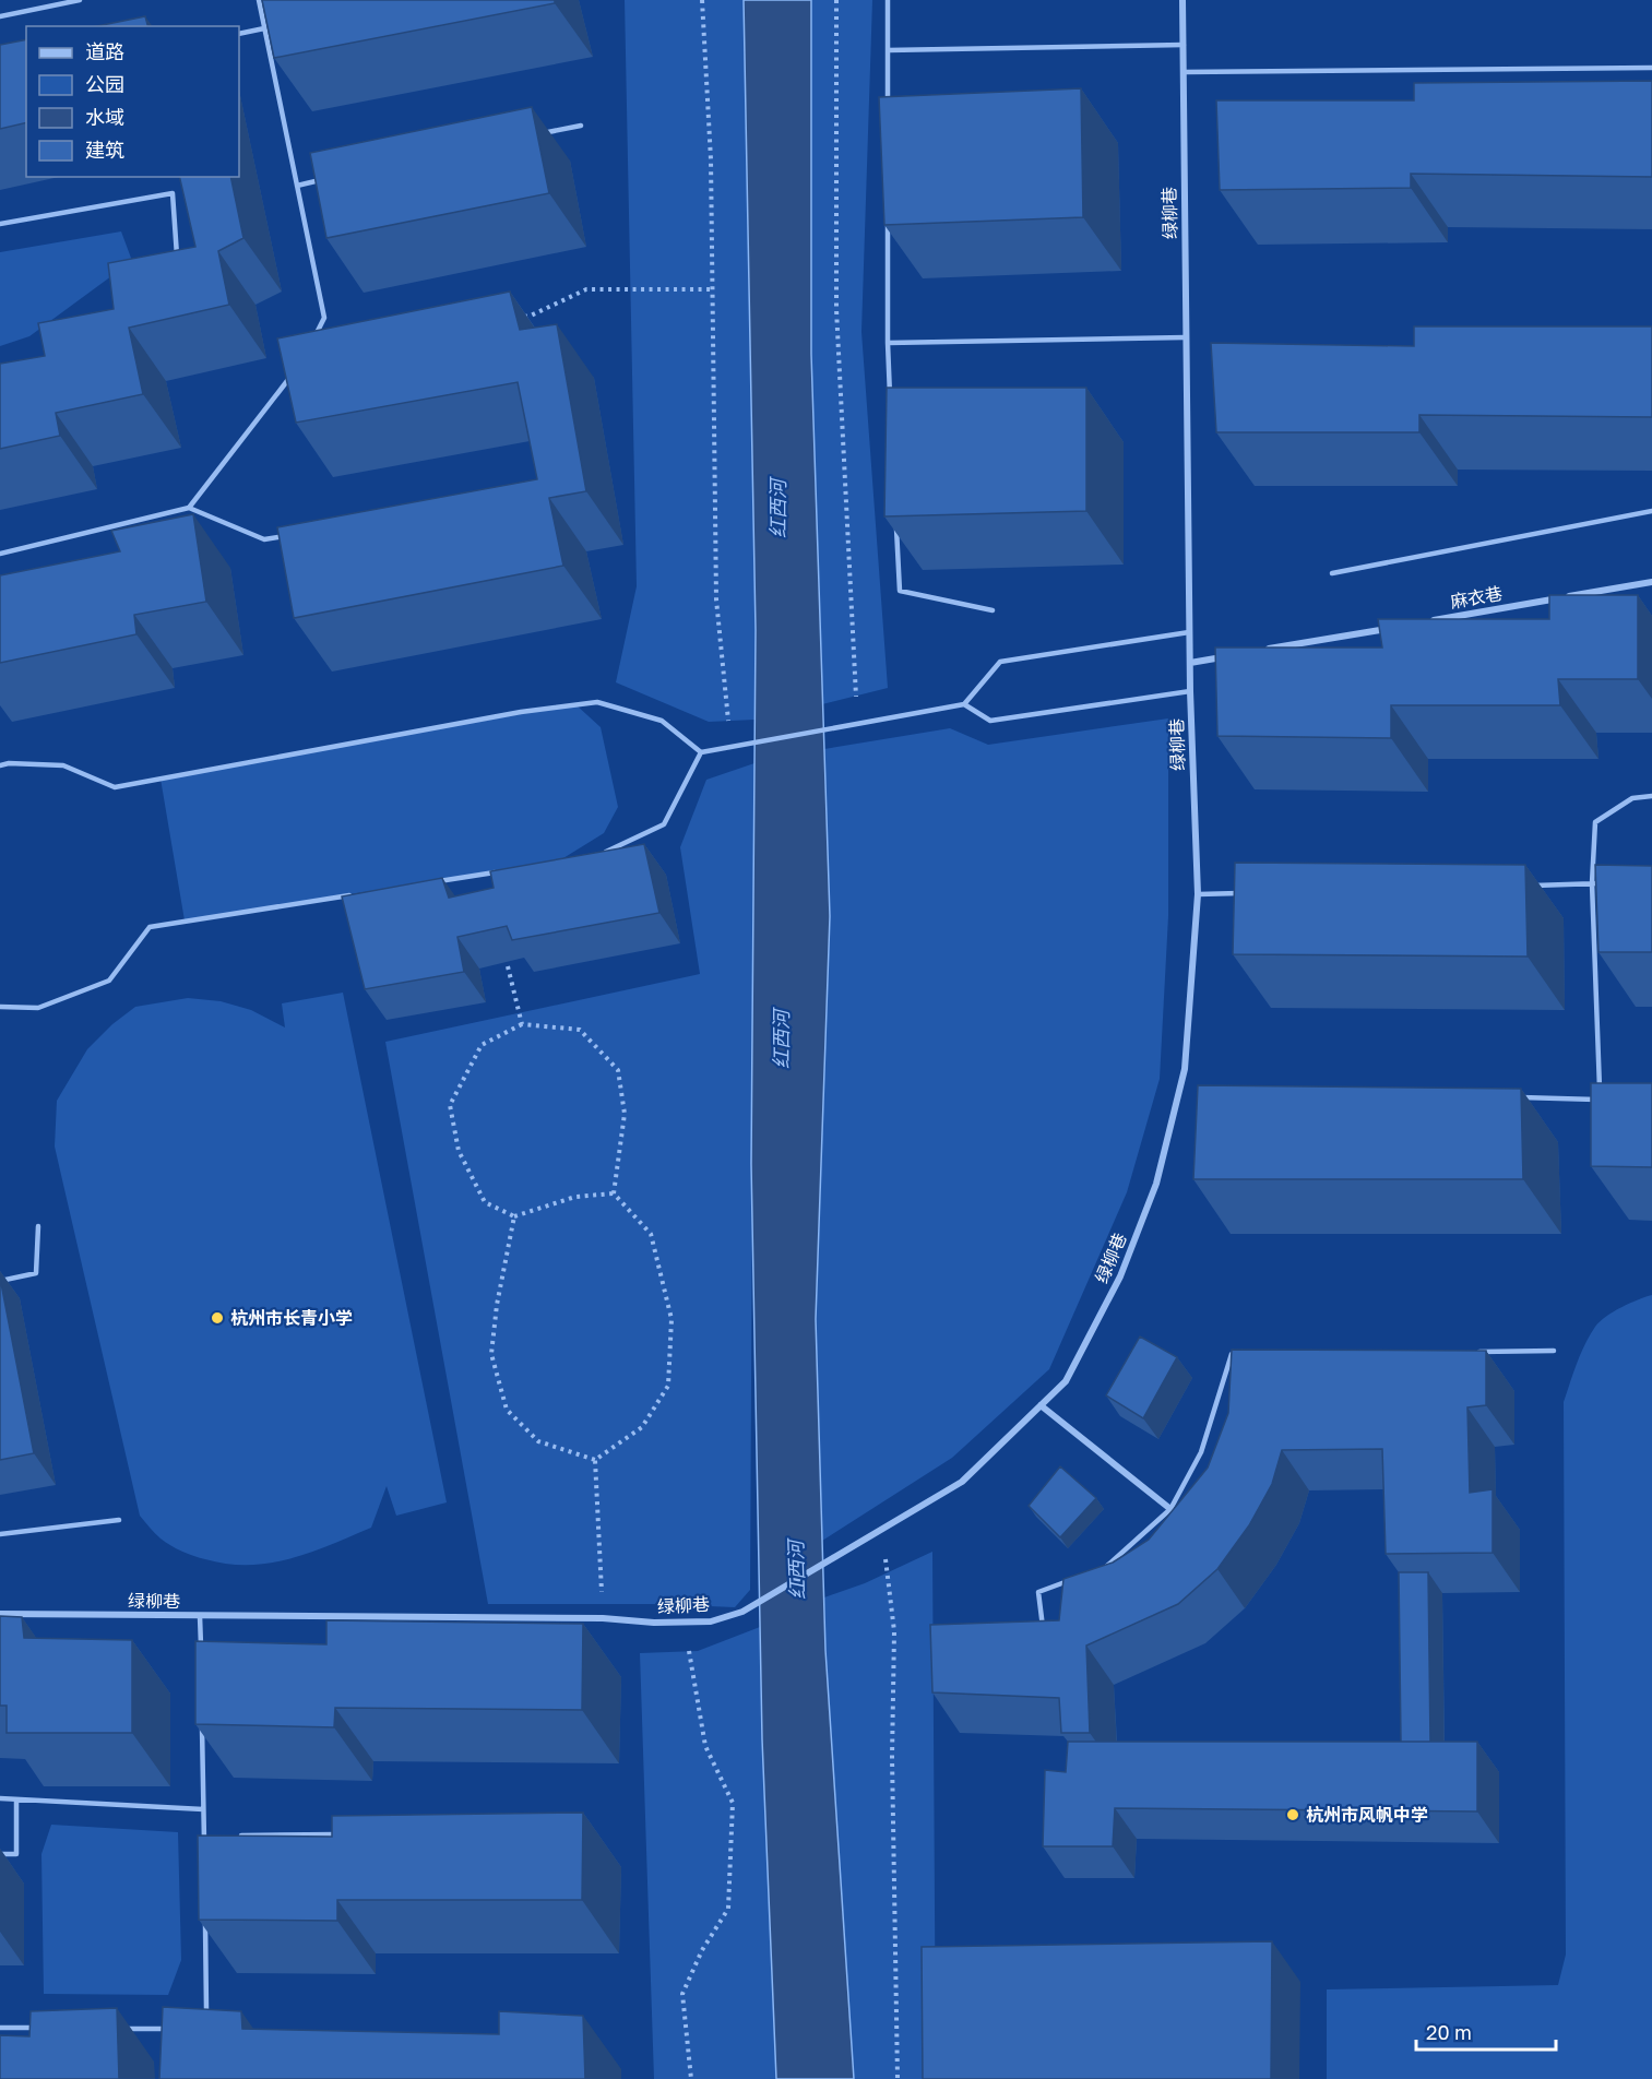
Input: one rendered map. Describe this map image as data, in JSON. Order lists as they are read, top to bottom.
{
  "streets": {
    "street": ["绿柳巷", "麻衣巷"]
  },
  "water": ["红西河"],
  "places": ["杭州市长青小学", "杭州市风帆中学"],
  "legend": [
    "道路",
    "公园",
    "水域",
    "建筑"
  ],
  "scale_bar": "20 m"
}
